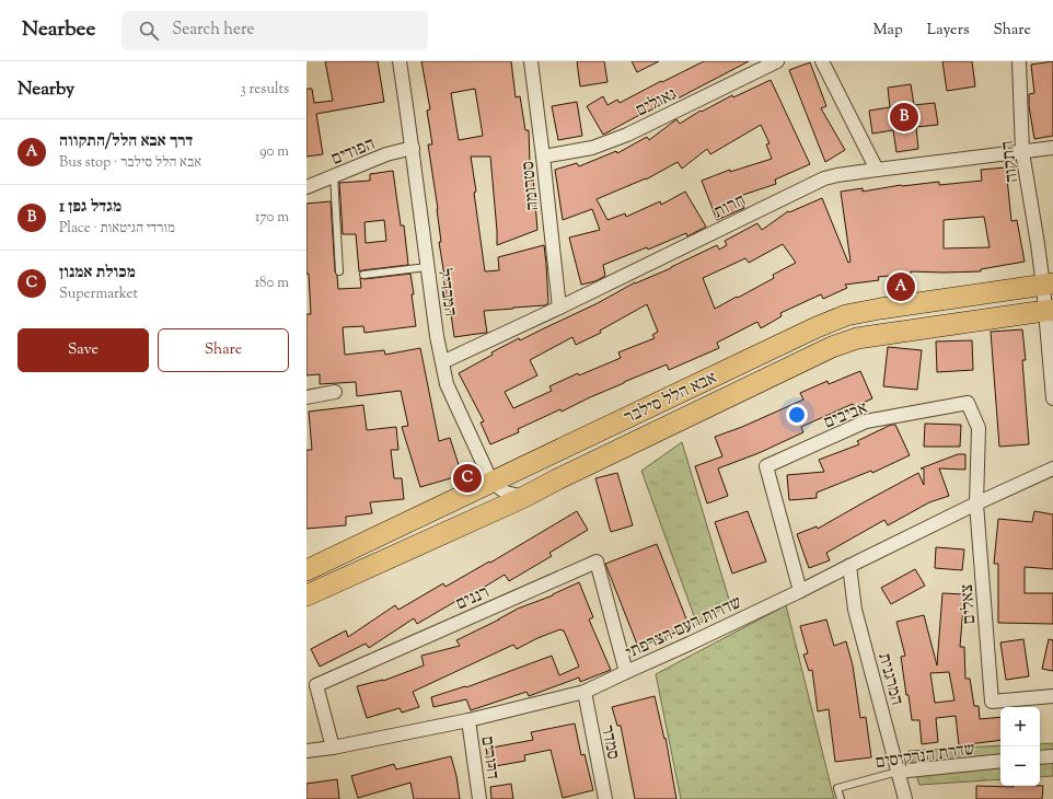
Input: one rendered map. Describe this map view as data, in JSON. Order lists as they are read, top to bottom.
{
  "streets": {
    "main road": ["אבא הלל סילבר"],
    "street": [
      "גאולים",
      "הפודים",
      "התקוה",
      "סטרומה",
      "חרות",
      "המבדיל",
      "אביבים",
      "רננים",
      "צאלים",
      "שדרות העם הצרפתי",
      "המרגנית",
      "סמדר",
      "שדרת הנרקיסים",
      "דרורים"
    ]
  },
  "crossings": [
    ["גאולים", "סטרומה"],
    ["הפודים", "המבדיל"],
    ["התקוה", "חרות"],
    ["התקוה", "אבא הלל סילבר"],
    ["סטרומה", "חרות"],
    ["חרות", "המבדיל"],
    ["המבדיל", "אבא הלל סילבר"],
    ["אביבים", "צאלים"],
    ["אביבים", "שדרות העם הצרפתי"],
    ["רננים", "שדרות העם הצרפתי"],
    ["צאלים", "שדרות העם הצרפתי"],
    ["שדרות העם הצרפתי", "המרגנית"],
    ["שדרות העם הצרפתי", "סמדר"],
    ["שדרות העם הצרפתי", "דרורים"],
    ["המרגנית", "שדרת הנרקיסים"]
  ],
  "page": {
    "header": "Nearbee",
    "search": "Search here",
    "nav": ["Map", "Layers", "Share"],
    "heading": ["Nearby", "3 results"],
    "pins": ["B", "A", "C"],
    "list": [
      {
        "mark": "A",
        "name": "דרך אבא הלל/התקווה",
        "note": "Bus stop · אבא הלל סילבר",
        "value": "90 m"
      },
      {
        "mark": "B",
        "name": "מגדל גפן 1",
        "note": "Place · מורדי הגיטאות",
        "value": "170 m"
      },
      {
        "mark": "C",
        "name": "מכולת אמנון",
        "note": "Supermarket",
        "value": "180 m"
      }
    ],
    "buttons": ["Save", "Share"],
    "map_buttons": ["+", "−"]
  }
}
